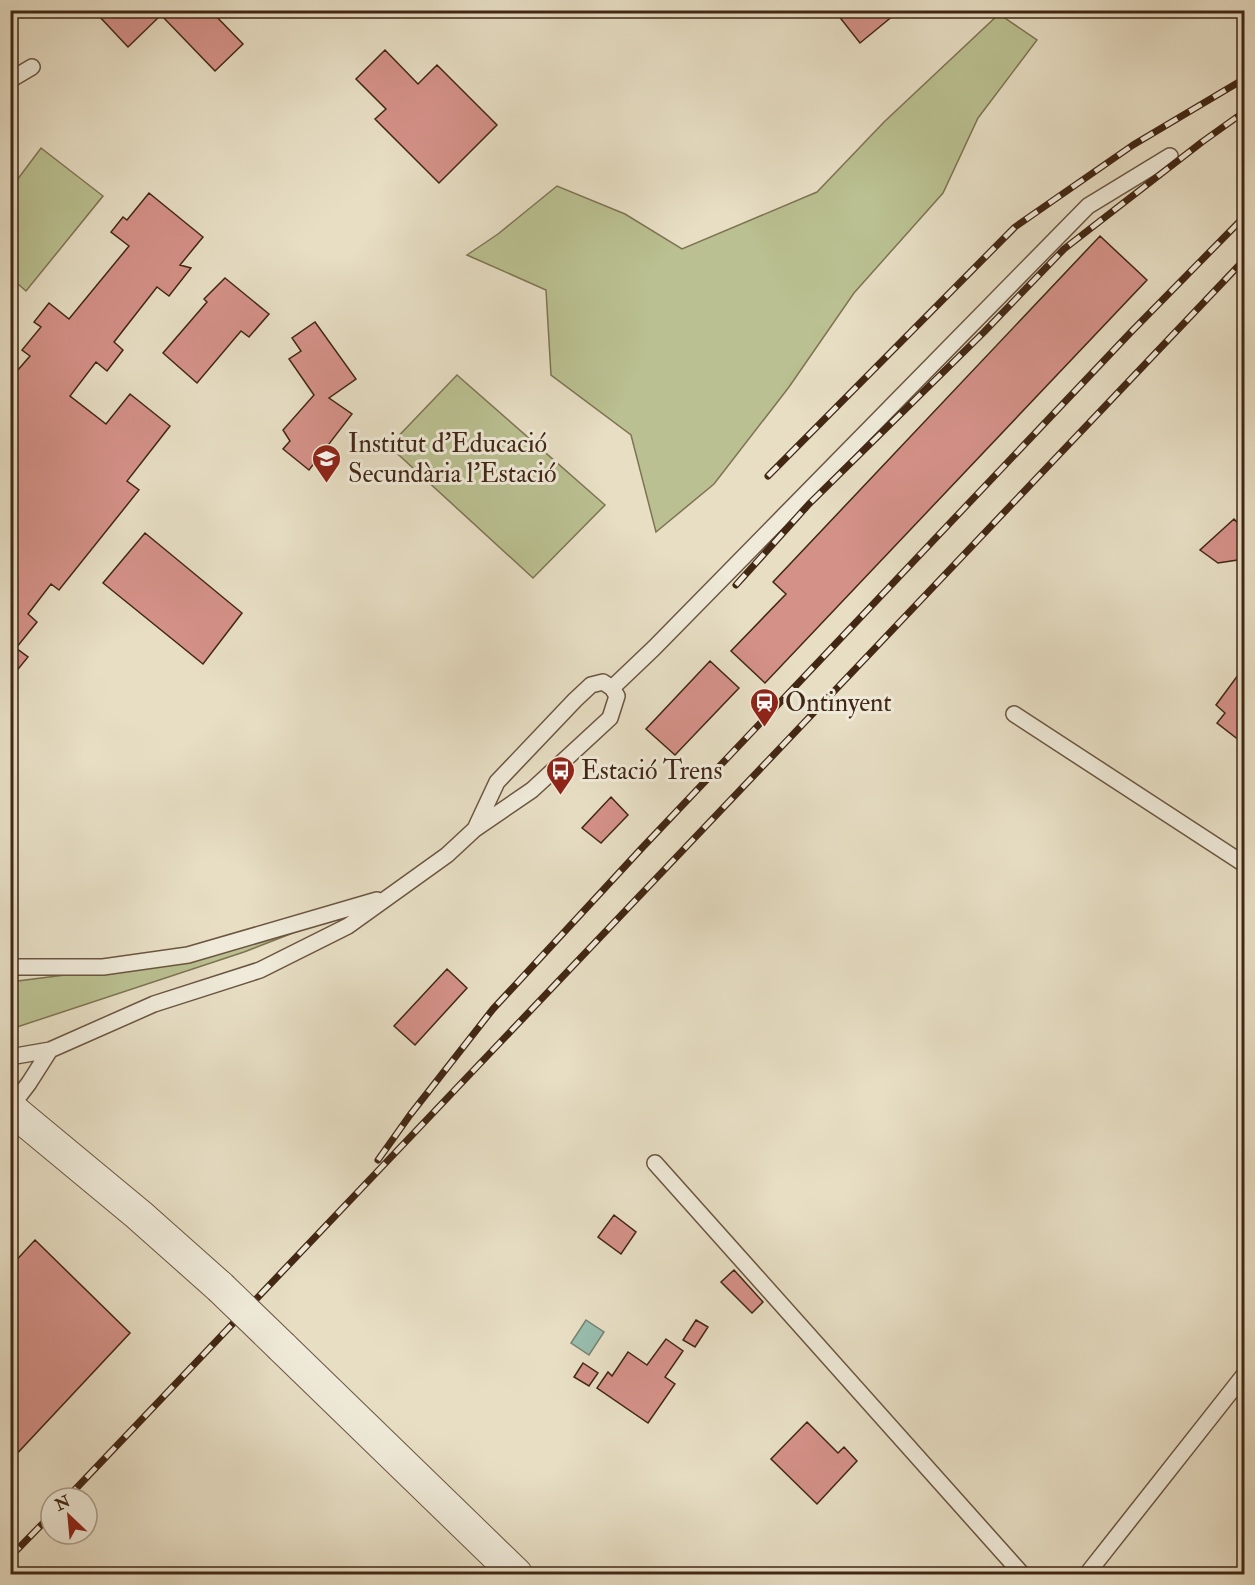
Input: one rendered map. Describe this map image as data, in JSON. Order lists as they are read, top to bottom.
{
  "places": {
    "school or university": ["Institut d'Educació Secundària l'Estació"],
    "station": ["Ontinyent"],
    "bus stop": ["Estació Trens"]
  },
  "north": "top left"
}
